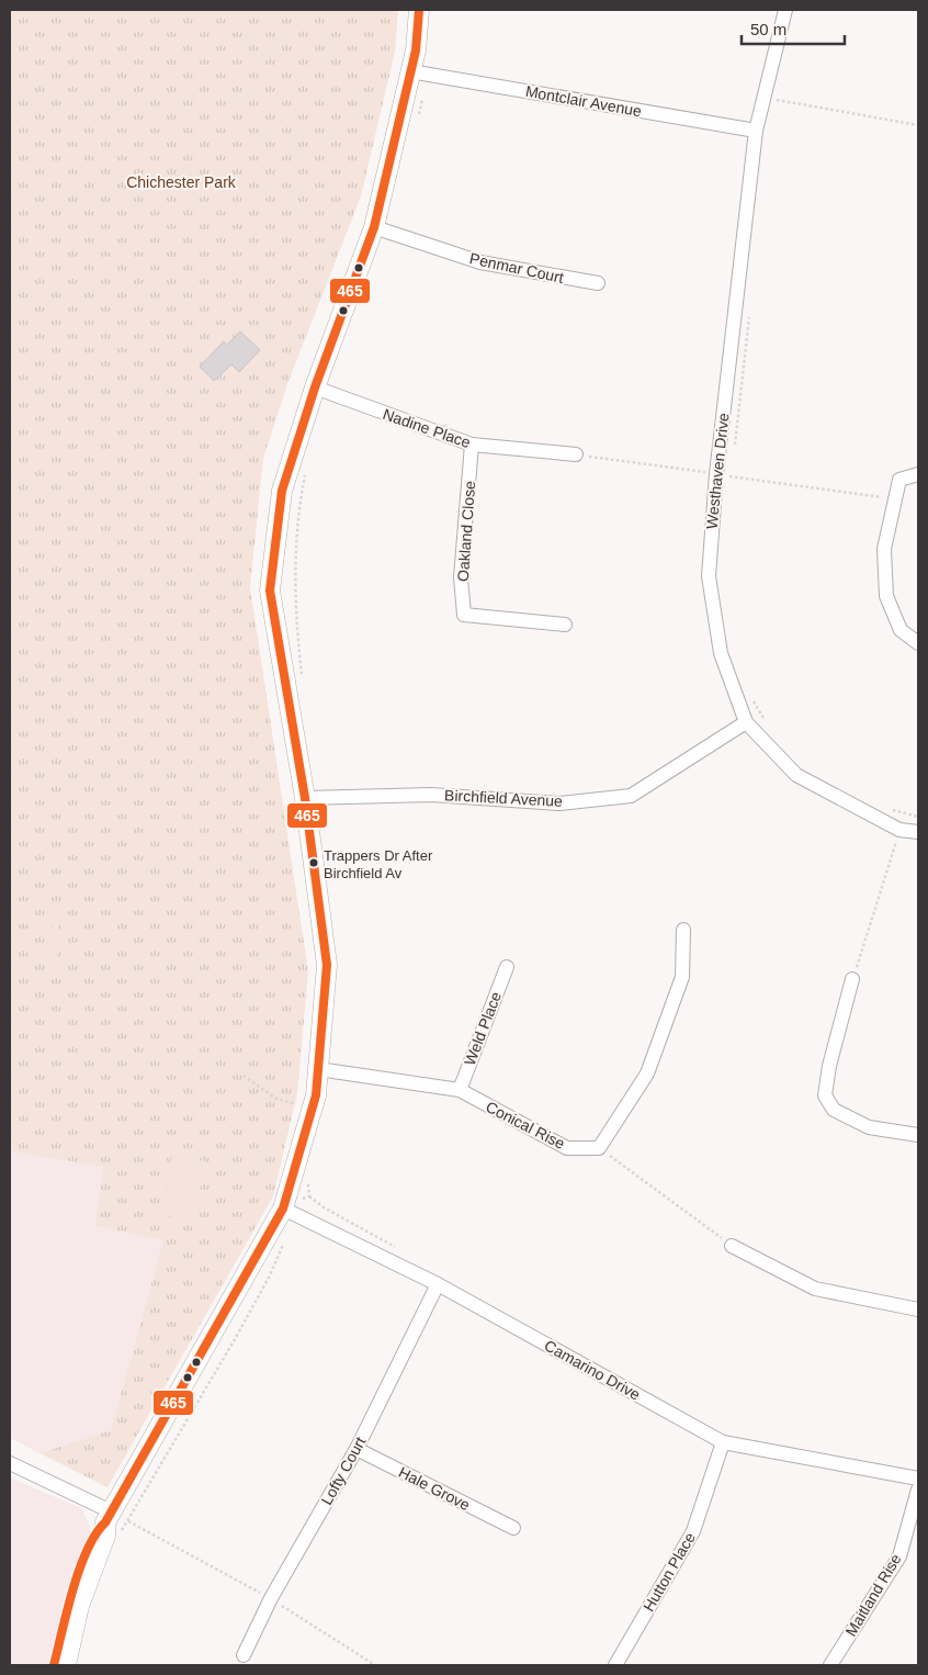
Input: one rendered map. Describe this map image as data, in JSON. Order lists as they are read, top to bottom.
{
  "streets": {
    "street": [
      "Montclair Avenue",
      "Penmar Court",
      "Nadine Place",
      "Westhaven Drive",
      "Oakland Close",
      "Birchfield Avenue",
      "Weld Place",
      "Conical Rise",
      "Camarino Drive",
      "Lofty Court",
      "Hale Grove",
      "Hutton Place",
      "Maitland Rise"
    ]
  },
  "crossings": [
    ["Montclair Avenue", "Westhaven Drive"],
    ["Nadine Place", "Oakland Close"],
    ["Westhaven Drive", "Birchfield Avenue"],
    ["Weld Place", "Conical Rise"],
    ["Camarino Drive", "Lofty Court"],
    ["Camarino Drive", "Hutton Place"],
    ["Lofty Court", "Hale Grove"]
  ],
  "parks": ["Chichester Park"],
  "places": ["Trappers Dr After Birchfield Av"],
  "lines": ["transit line 465"],
  "scale_bar": "50 m"
}
